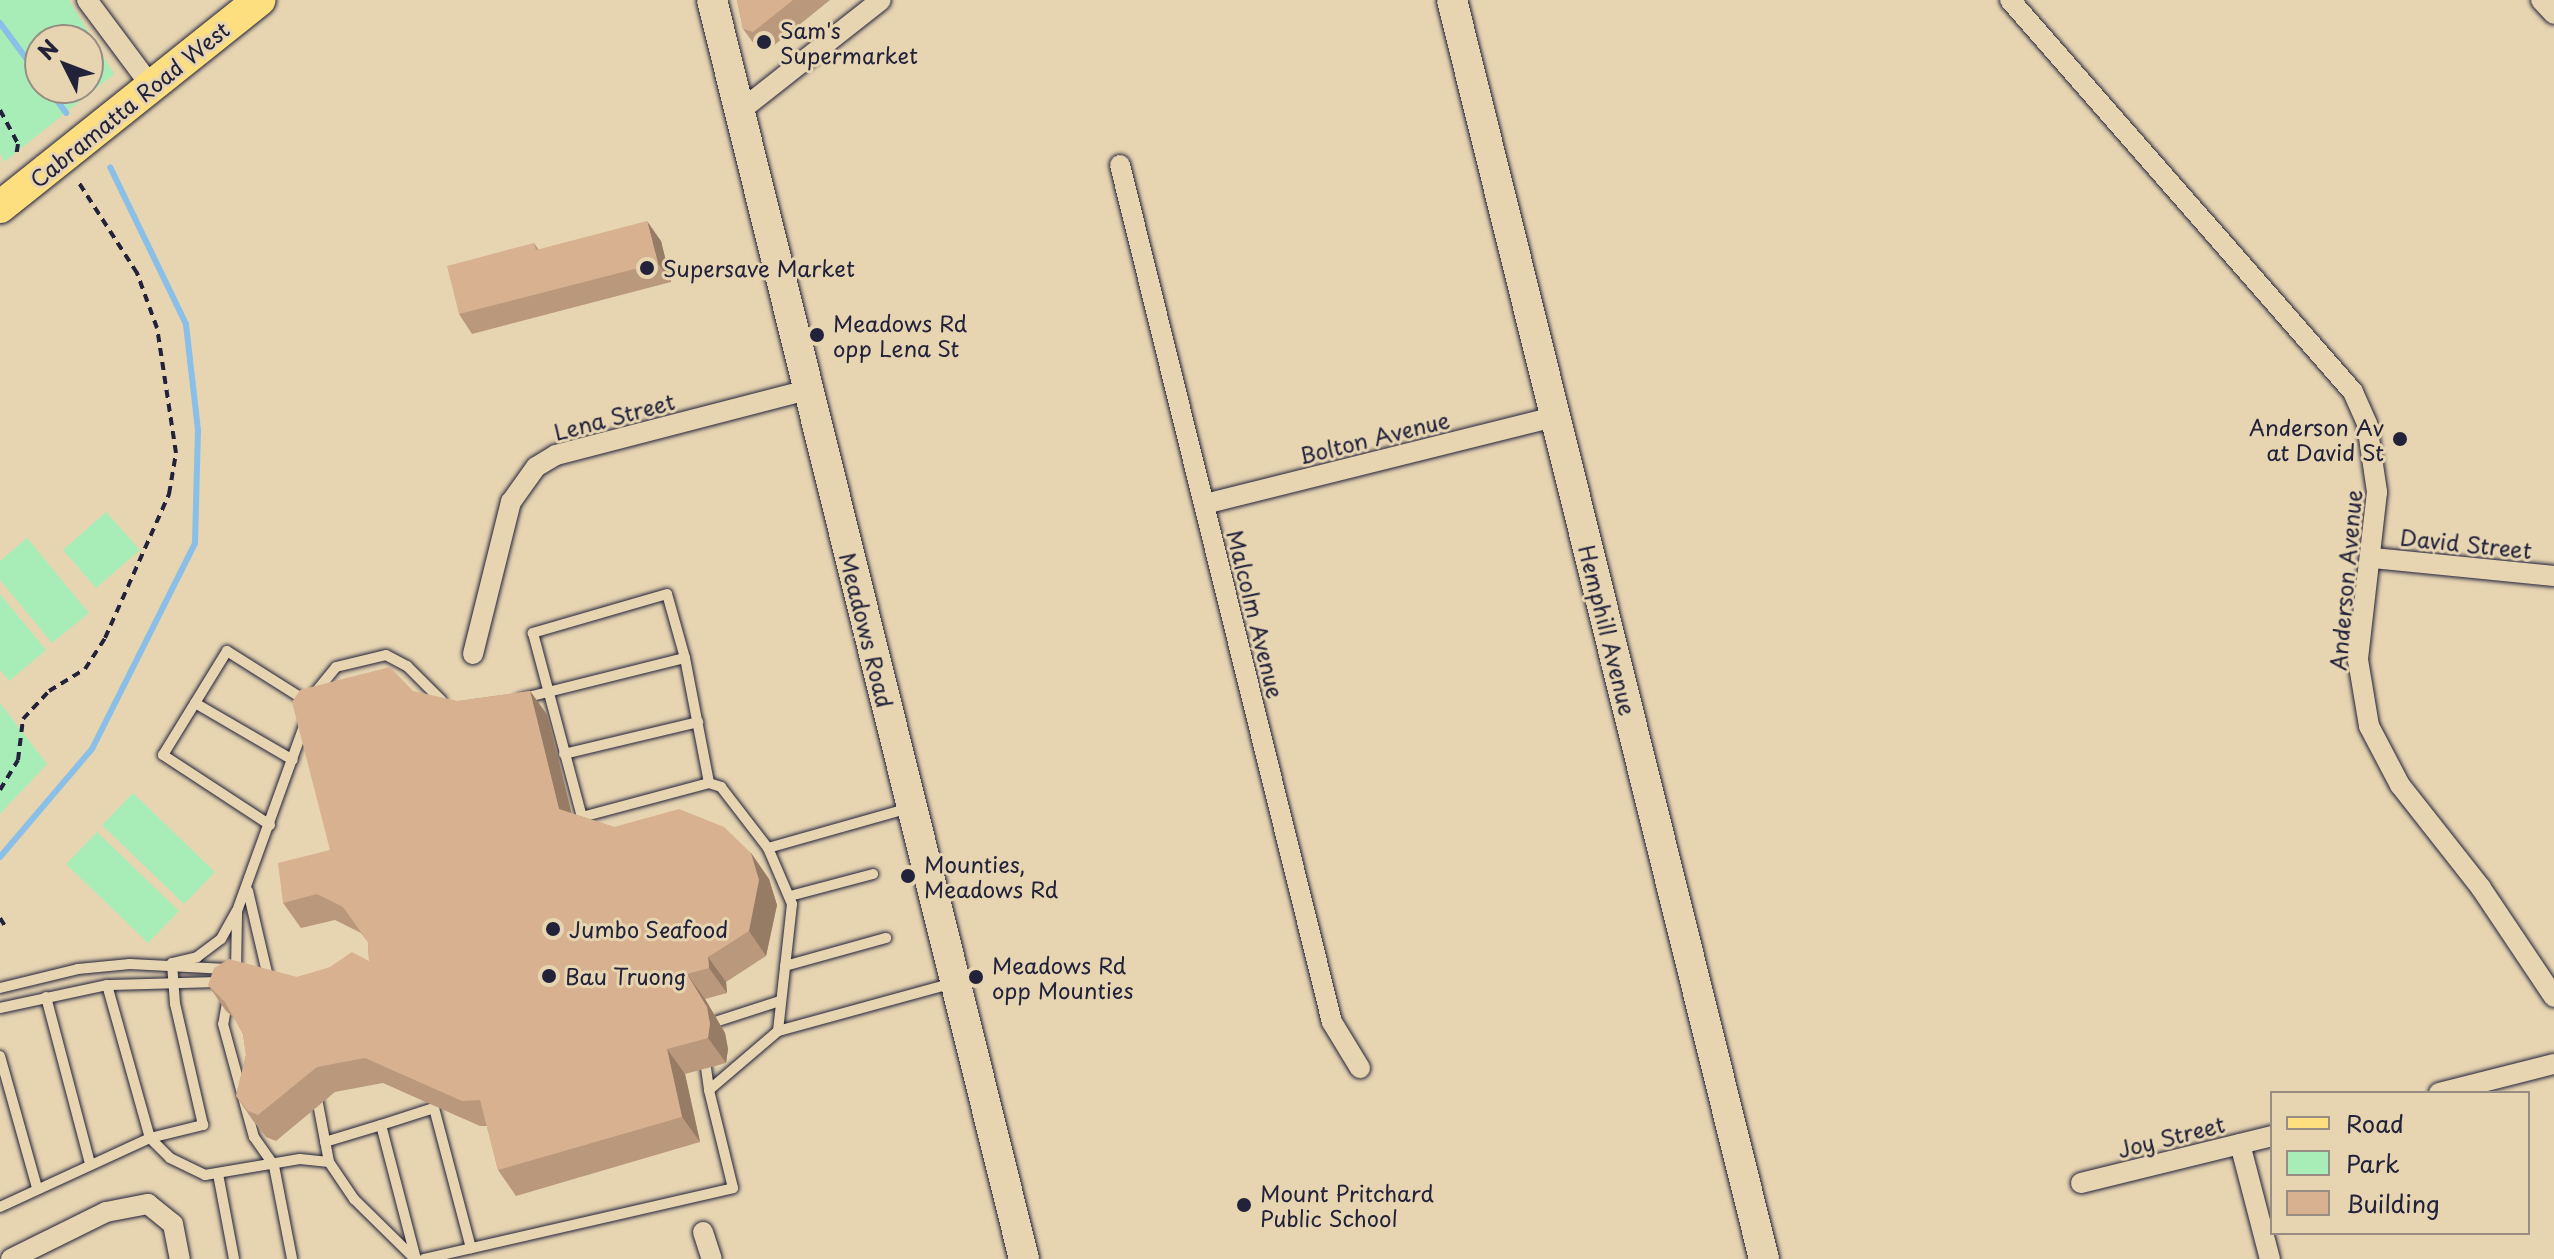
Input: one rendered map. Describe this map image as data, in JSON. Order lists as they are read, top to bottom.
{
  "streets": {
    "main road": ["Cabramatta Road West", "Meadows Road", "Hemphill Avenue"],
    "street": [
      "Lena Street",
      "Bolton Avenue",
      "David Street",
      "Anderson Avenue",
      "Malcolm Avenue",
      "Joy Street"
    ]
  },
  "crossings": [
    ["Lena Street", "Meadows Road"],
    ["Bolton Avenue", "Malcolm Avenue"],
    ["Bolton Avenue", "Hemphill Avenue"],
    ["David Street", "Anderson Avenue"]
  ],
  "places": [
    "Sam's Supermarket",
    "Supersave Market",
    "Meadows Rd opp Lena St",
    "Anderson Av at David St",
    "Mounties, Meadows Rd",
    "Jumbo Seafood",
    "Bau Truong",
    "Meadows Rd opp Mounties",
    "Mount Pritchard Public School"
  ],
  "legend": ["Road", "Park", "Building"],
  "north": "top left"
}
